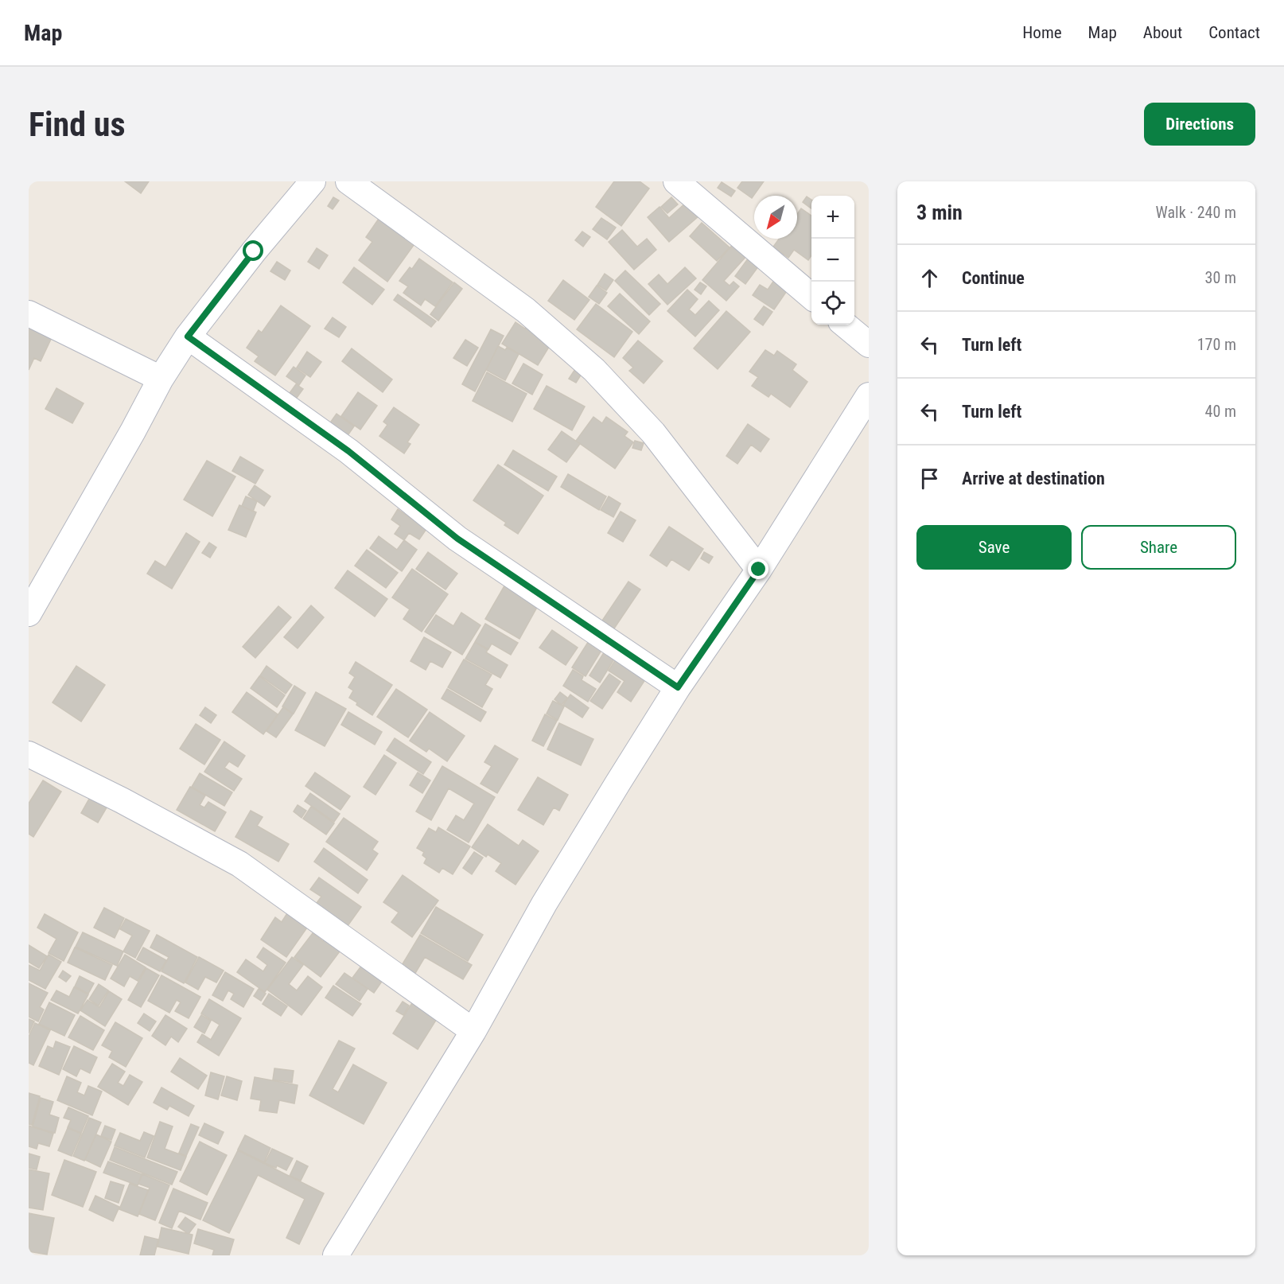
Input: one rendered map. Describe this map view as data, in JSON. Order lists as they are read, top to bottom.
{
  "north": "bottom left",
  "page": {
    "header": "Map",
    "nav": [
      "Home",
      "Map",
      "About",
      "Contact"
    ],
    "buttons": [
      "Directions",
      ["Save", "Share"]
    ],
    "title": "Find us",
    "heading": ["3 min", "Walk · 240 m"],
    "map_buttons": ["+", "−"],
    "list": [
      ["Continue", "30 m"],
      ["Turn left", "170 m"],
      ["Turn left", "40 m"],
      "Arrive at destination"
    ]
  }
}
